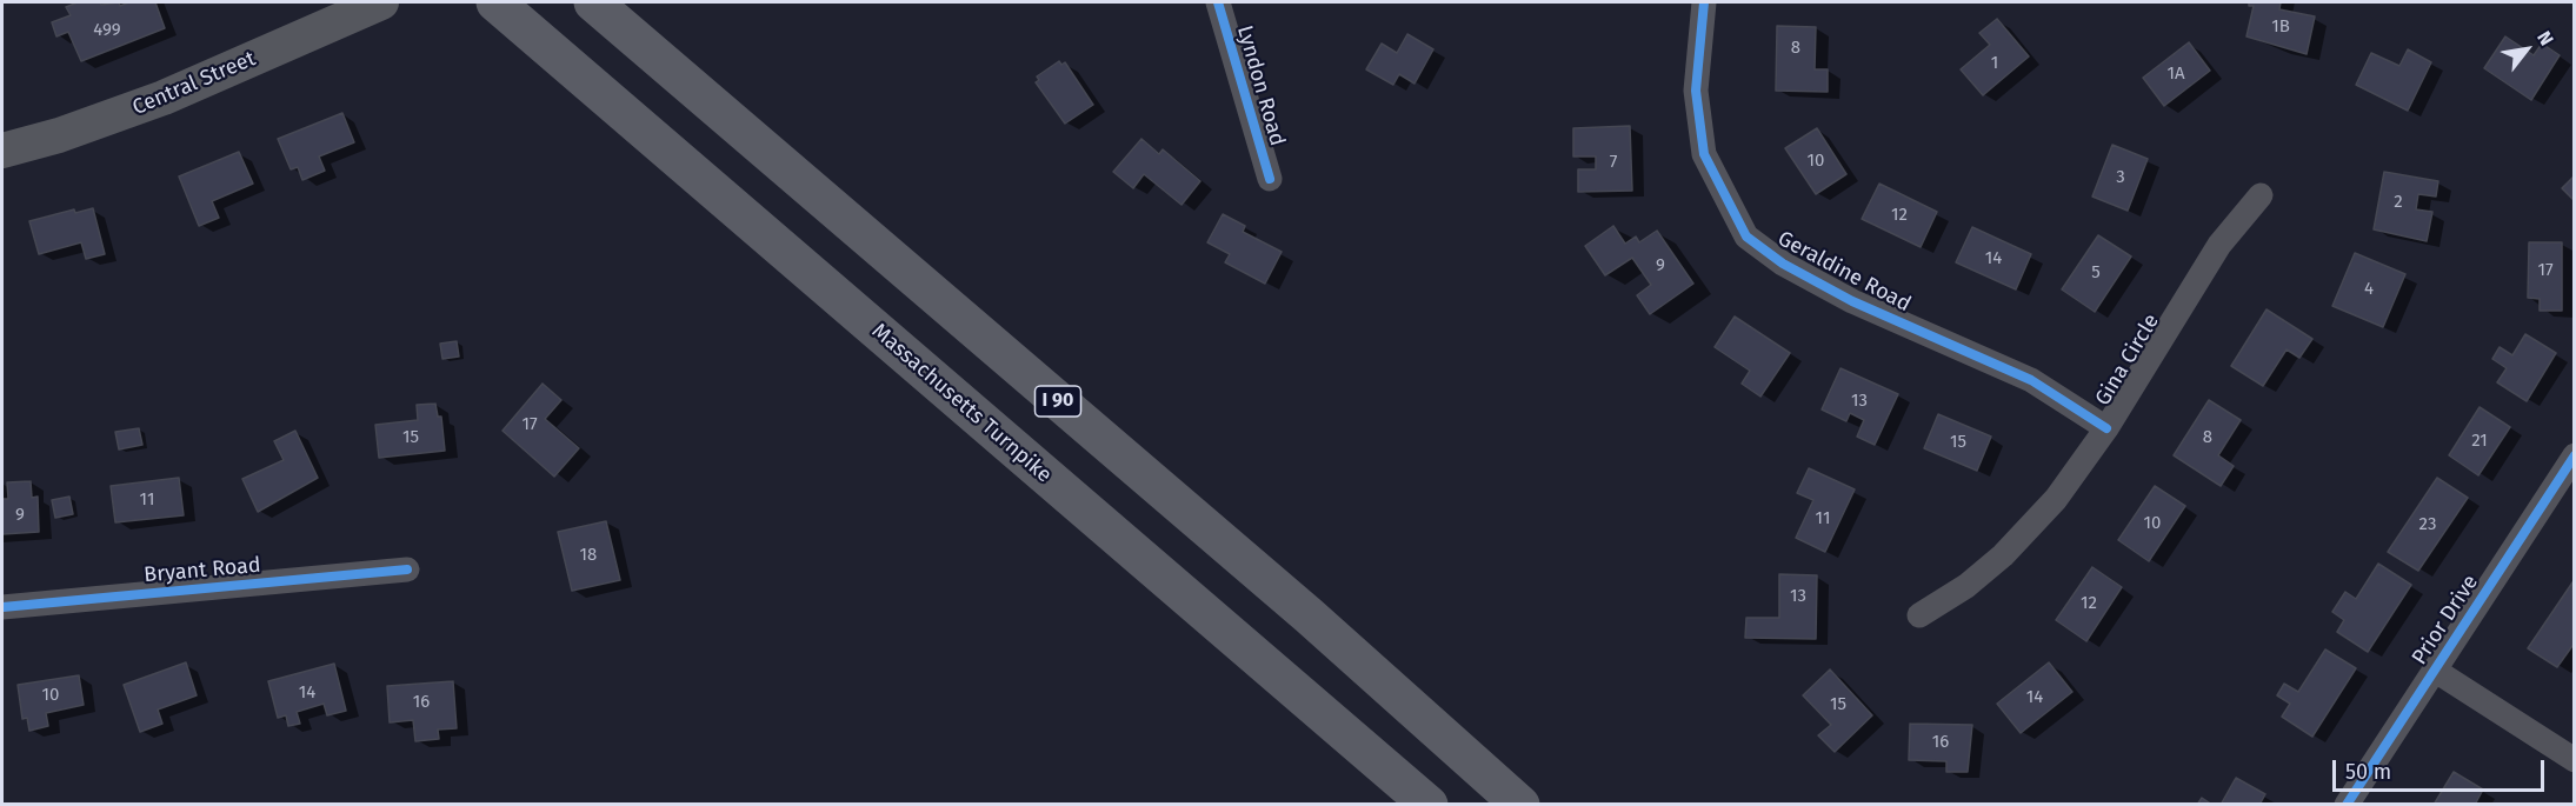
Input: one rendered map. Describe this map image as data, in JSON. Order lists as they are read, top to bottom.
{
  "streets": {
    "highway": ["I 90", "Massachusetts Turnpike"],
    "main road": ["Central Street"],
    "street": [
      "Lyndon Road",
      "Geraldine Road",
      "Gina Circle",
      "Bryant Road",
      "Prior Drive"
    ]
  },
  "crossings": [
    ["Geraldine Road", "Gina Circle"]
  ],
  "house_numbers": [
    "1B",
    "499",
    "8",
    "1",
    "1A",
    "10",
    "7",
    "3",
    "2",
    "12",
    "14",
    "9",
    "17",
    "5",
    "4",
    "13",
    "17",
    "15",
    "8",
    "21",
    "15",
    "11",
    "9",
    "11",
    "10",
    "23",
    "18",
    "13",
    "12",
    "14",
    "10",
    "14",
    "16",
    "15",
    "16"
  ],
  "scale_bar": "50 m",
  "north": "top right"
}
